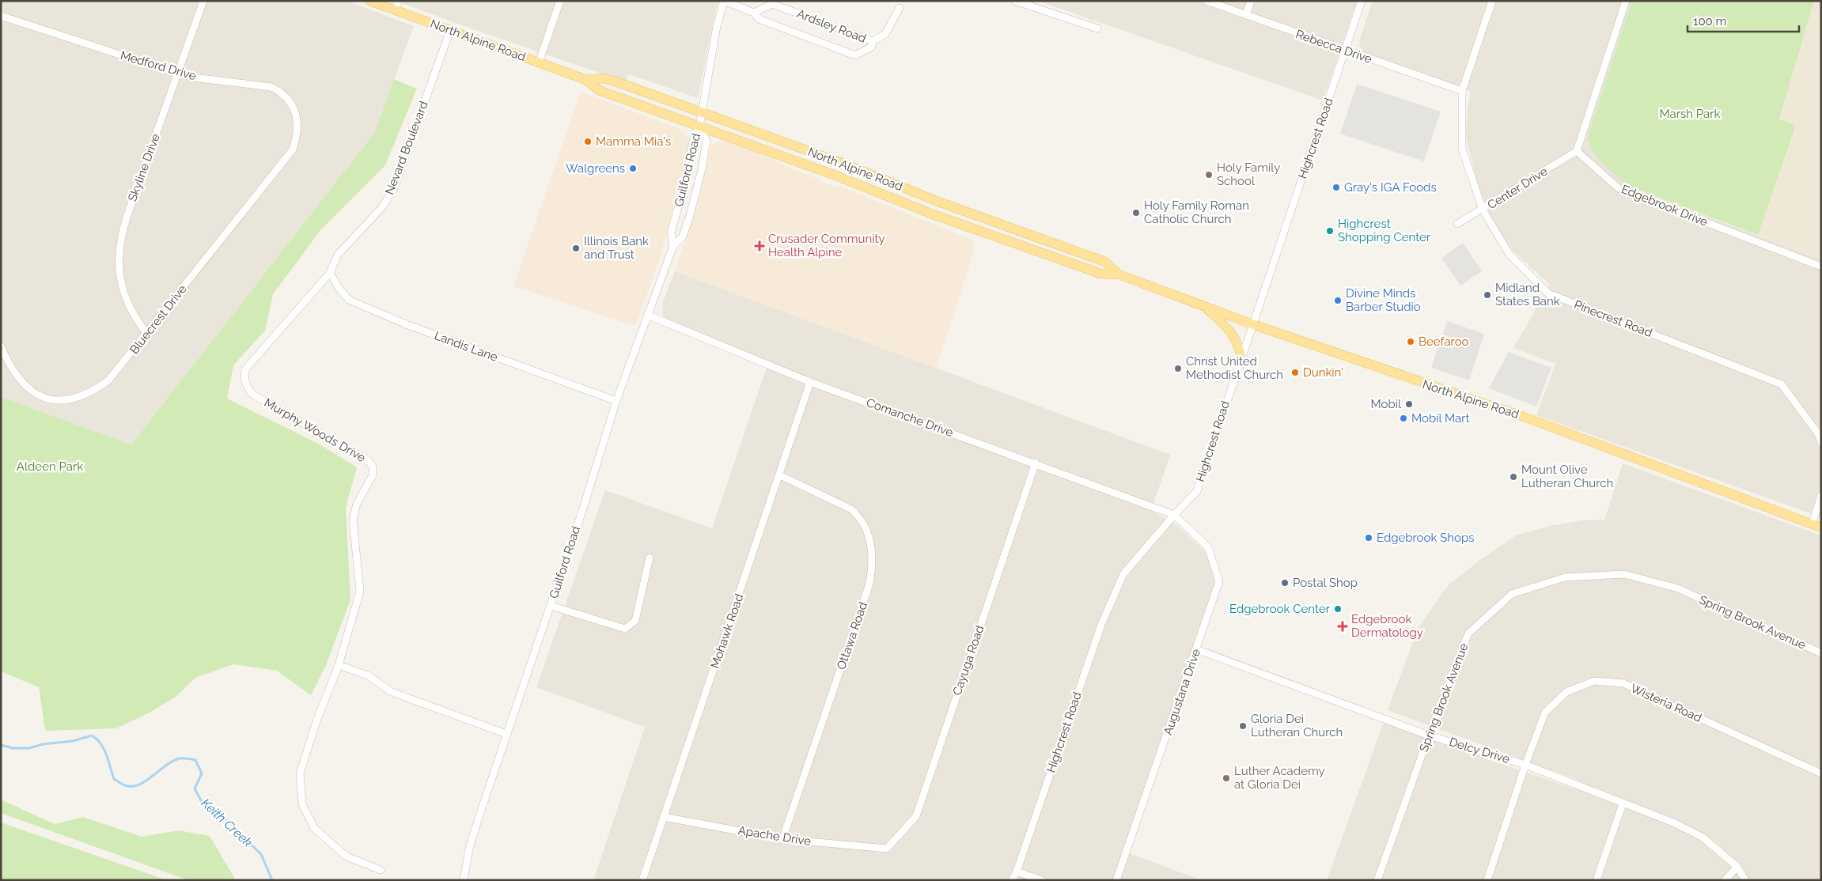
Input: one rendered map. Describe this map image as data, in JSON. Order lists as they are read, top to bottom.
{
  "streets": {
    "main road": ["North Alpine Road"],
    "street": [
      "Ardsley Road",
      "Rebecca Drive",
      "Medford Drive",
      "Highcrest Road",
      "Nevard Boulevard",
      "Skyline Drive",
      "Guilford Road",
      "Center Drive",
      "Edgebrook Drive",
      "Pinecrest Road",
      "Bluecrest Drive",
      "Landis Lane",
      "Comanche Drive",
      "Murphy Woods Drive",
      "Spring Brook Avenue",
      "Mohawk Road",
      "Ottawa Road",
      "Cayuga Road",
      "Augustana Drive",
      "Wisteria Road",
      "Delcy Drive",
      "Apache Drive"
    ]
  },
  "crossings": [
    ["North Alpine Road", "Highcrest Road"],
    ["North Alpine Road", "Nevard Boulevard"],
    ["North Alpine Road", "Guilford Road"],
    ["Rebecca Drive", "Highcrest Road"],
    ["Rebecca Drive", "Pinecrest Road"],
    ["Medford Drive", "Skyline Drive"],
    ["Medford Drive", "Bluecrest Drive"],
    ["Highcrest Road", "Comanche Drive"],
    ["Highcrest Road", "Augustana Drive"],
    ["Nevard Boulevard", "Landis Lane"],
    ["Nevard Boulevard", "Murphy Woods Drive"],
    ["Skyline Drive", "Bluecrest Drive"],
    ["Guilford Road", "Landis Lane"],
    ["Guilford Road", "Comanche Drive"],
    ["Center Drive", "Edgebrook Drive"],
    ["Center Drive", "Pinecrest Road"],
    ["Landis Lane", "Murphy Woods Drive"],
    ["Comanche Drive", "Mohawk Road"],
    ["Comanche Drive", "Cayuga Road"],
    ["Comanche Drive", "Augustana Drive"],
    ["Spring Brook Avenue", "Delcy Drive"],
    ["Mohawk Road", "Ottawa Road"],
    ["Mohawk Road", "Apache Drive"],
    ["Ottawa Road", "Apache Drive"],
    ["Cayuga Road", "Apache Drive"],
    ["Augustana Drive", "Delcy Drive"],
    ["Wisteria Road", "Delcy Drive"]
  ],
  "water": ["Keith Creek"],
  "parks": ["Marsh Park", "Aldeen Park"],
  "places": {
    "other": [
      "Mamma Mia's",
      "Walgreens",
      "Holy Family School",
      "Gray's IGA Foods",
      "Holy Family Roman Catholic Church",
      "Highcrest Shopping Center",
      "Illinois Bank and Trust",
      "Midland States Bank",
      "Divine Minds Barber Studio",
      "Beefaroo",
      "Christ United Methodist Church",
      "Dunkin'",
      "Mobil",
      "Mobil Mart",
      "Mount Olive Lutheran Church",
      "Edgebrook Shops",
      "Postal Shop",
      "Edgebrook Center",
      "Gloria Dei Lutheran Church",
      "Luther Academy at Gloria Dei"
    ],
    "health": ["Crusader Community Health Alpine", "Edgebrook Dermatology"]
  },
  "scale_bar": "100 m"
}
